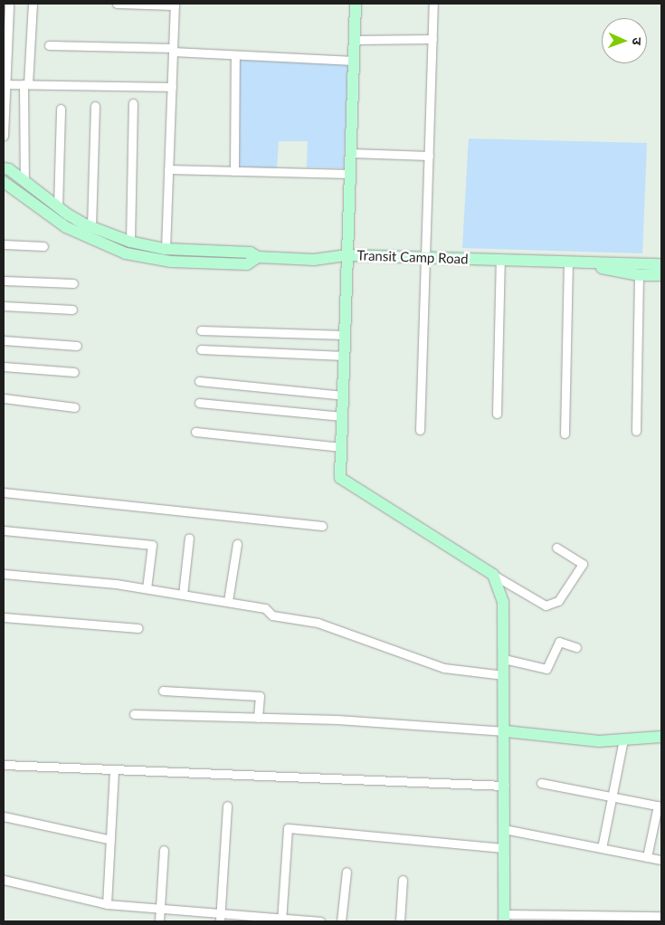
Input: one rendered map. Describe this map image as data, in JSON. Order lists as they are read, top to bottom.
{
  "streets": {
    "street": ["Transit Camp Road"]
  },
  "north": "right"
}
